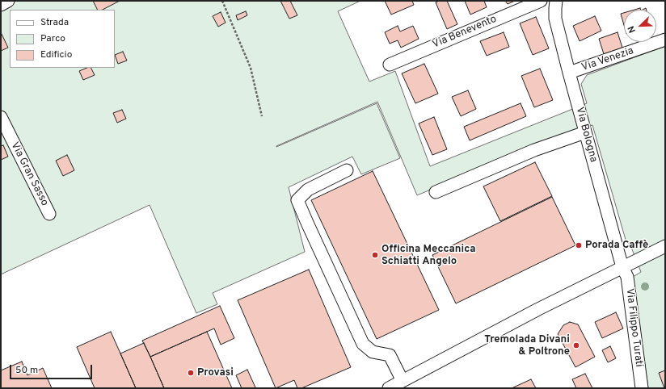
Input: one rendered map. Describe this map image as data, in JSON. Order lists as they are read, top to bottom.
{
  "streets": {
    "street": [
      "Via Benevento",
      "Via Venezia",
      "Via Bologna",
      "Via Gran Sasso",
      "Via Filippo Turati"
    ]
  },
  "crossings": [
    ["Via Venezia", "Via Bologna"],
    ["Via Bologna", "Via Filippo Turati"]
  ],
  "places": [
    "Porada Caffè",
    "Officina Meccanica Schiatti Angelo",
    "Tremolada Divani & Poltrone",
    "Provasi"
  ],
  "legend": ["Strada", "Parco", "Edificio"],
  "scale_bar": "50 m",
  "north": "bottom left"
}
